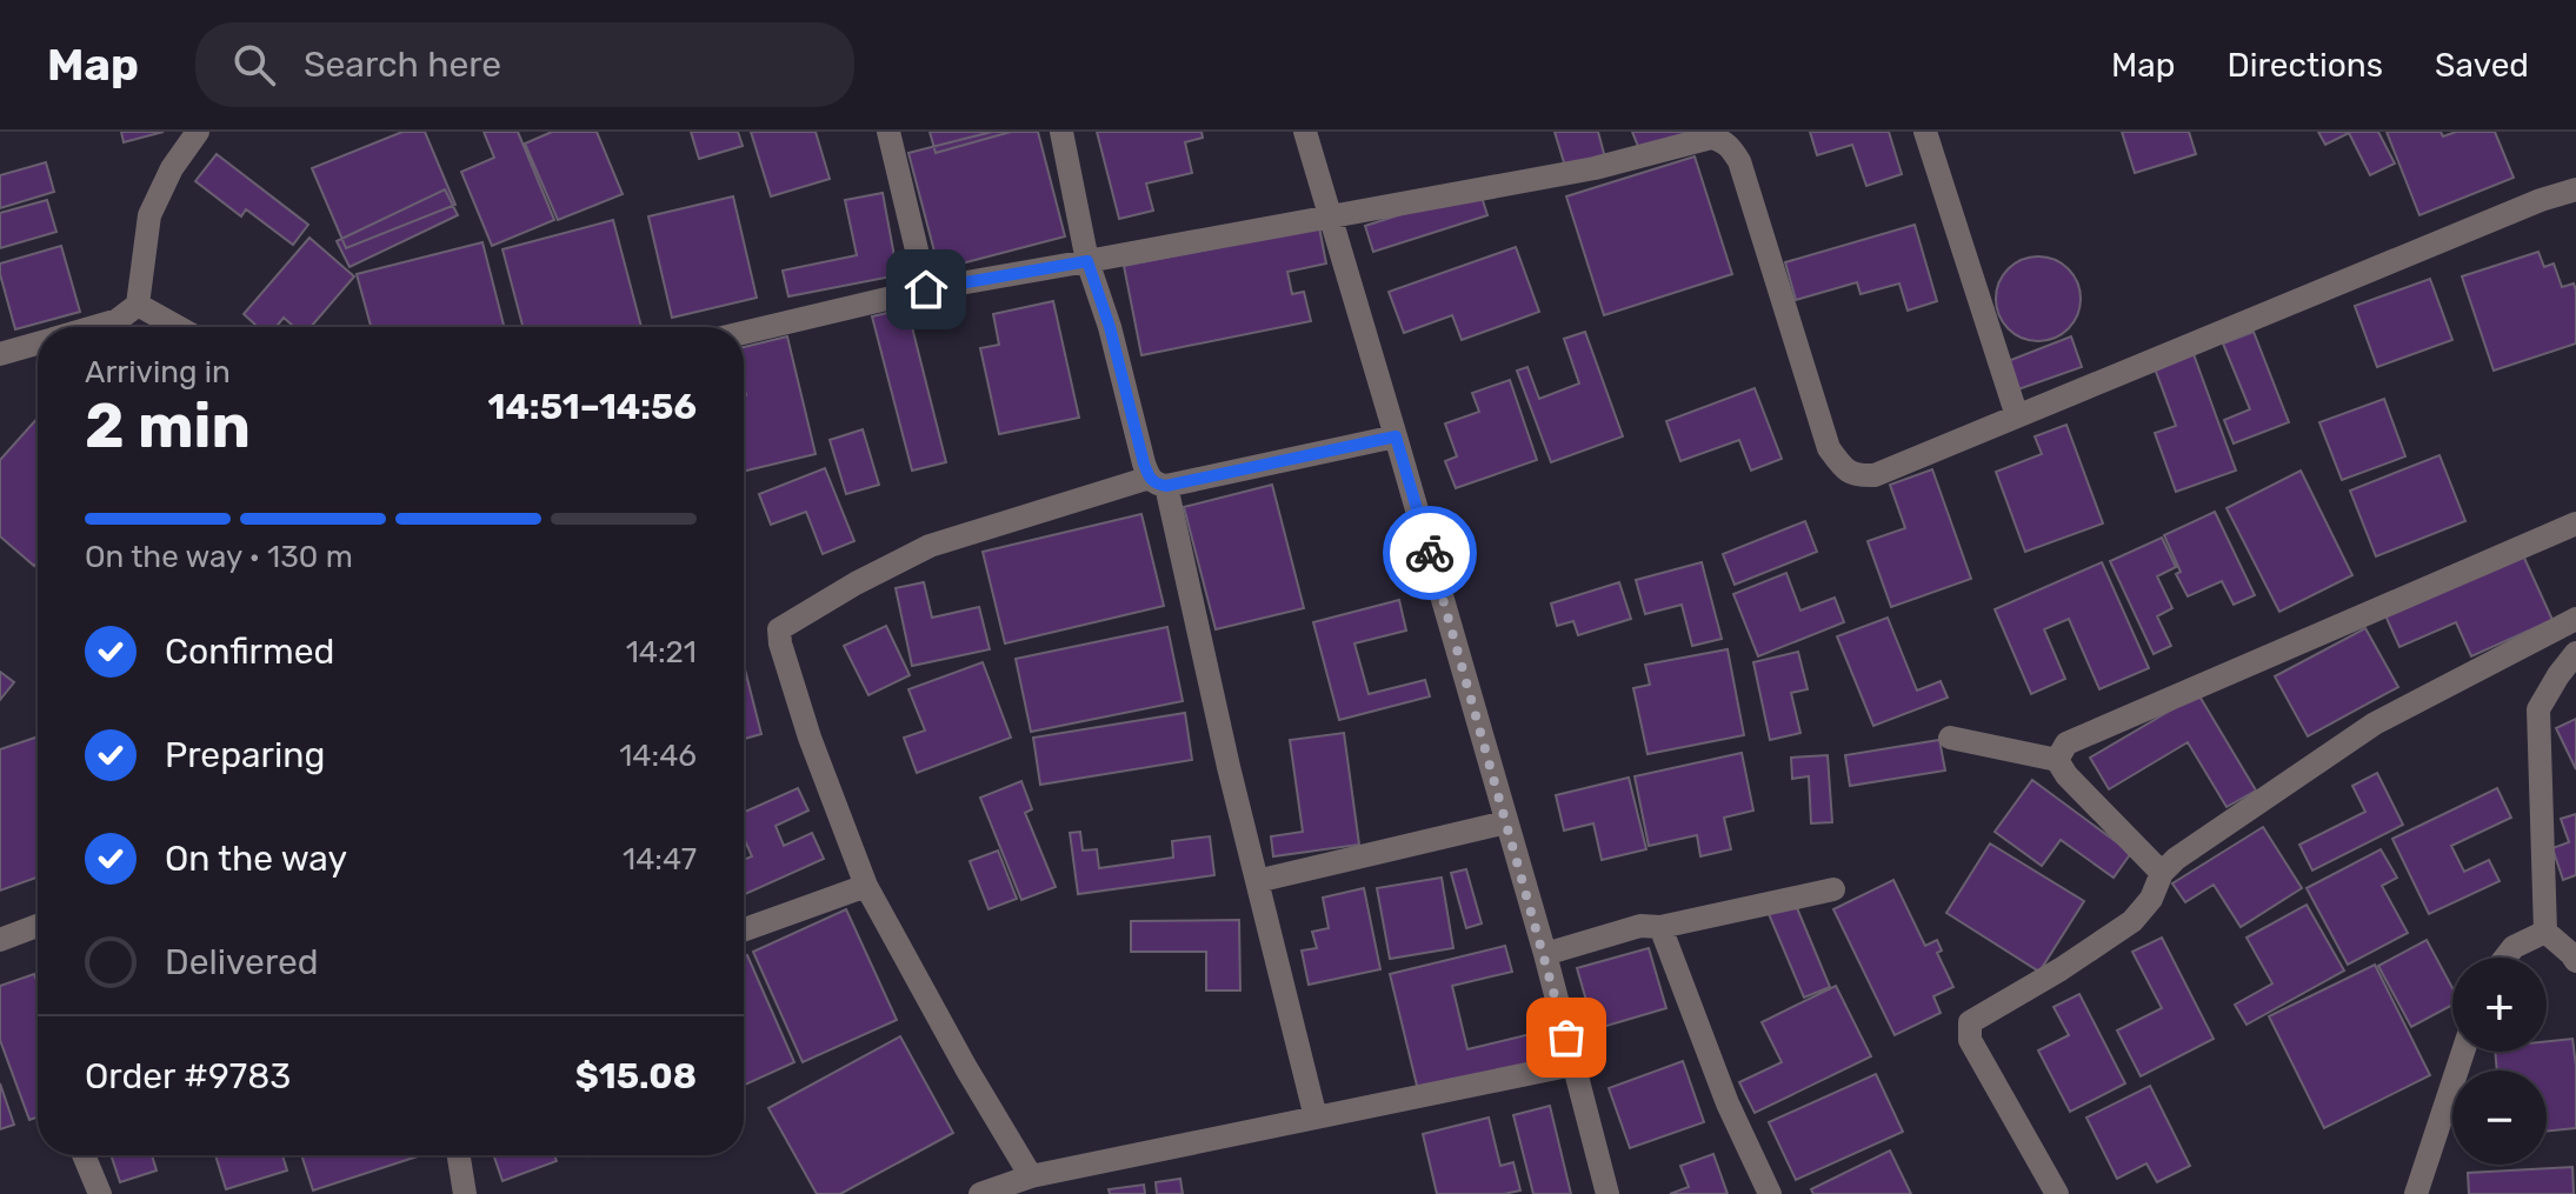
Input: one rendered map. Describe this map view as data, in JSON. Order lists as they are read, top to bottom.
{
  "page": {
    "header": "Map",
    "search": "Search here",
    "nav": ["Map", "Directions", "Saved"],
    "heading": ["2 min", "Arriving in", "14:51–14:56"],
    "panel": ["Order #9783", "$15.08"],
    "bar": "On the way · 130 m",
    "list": [
      ["Confirmed", "14:21"],
      ["Preparing", "14:46"],
      ["On the way", "14:47"],
      "Delivered"
    ],
    "map_buttons": ["+", "−"]
  }
}
